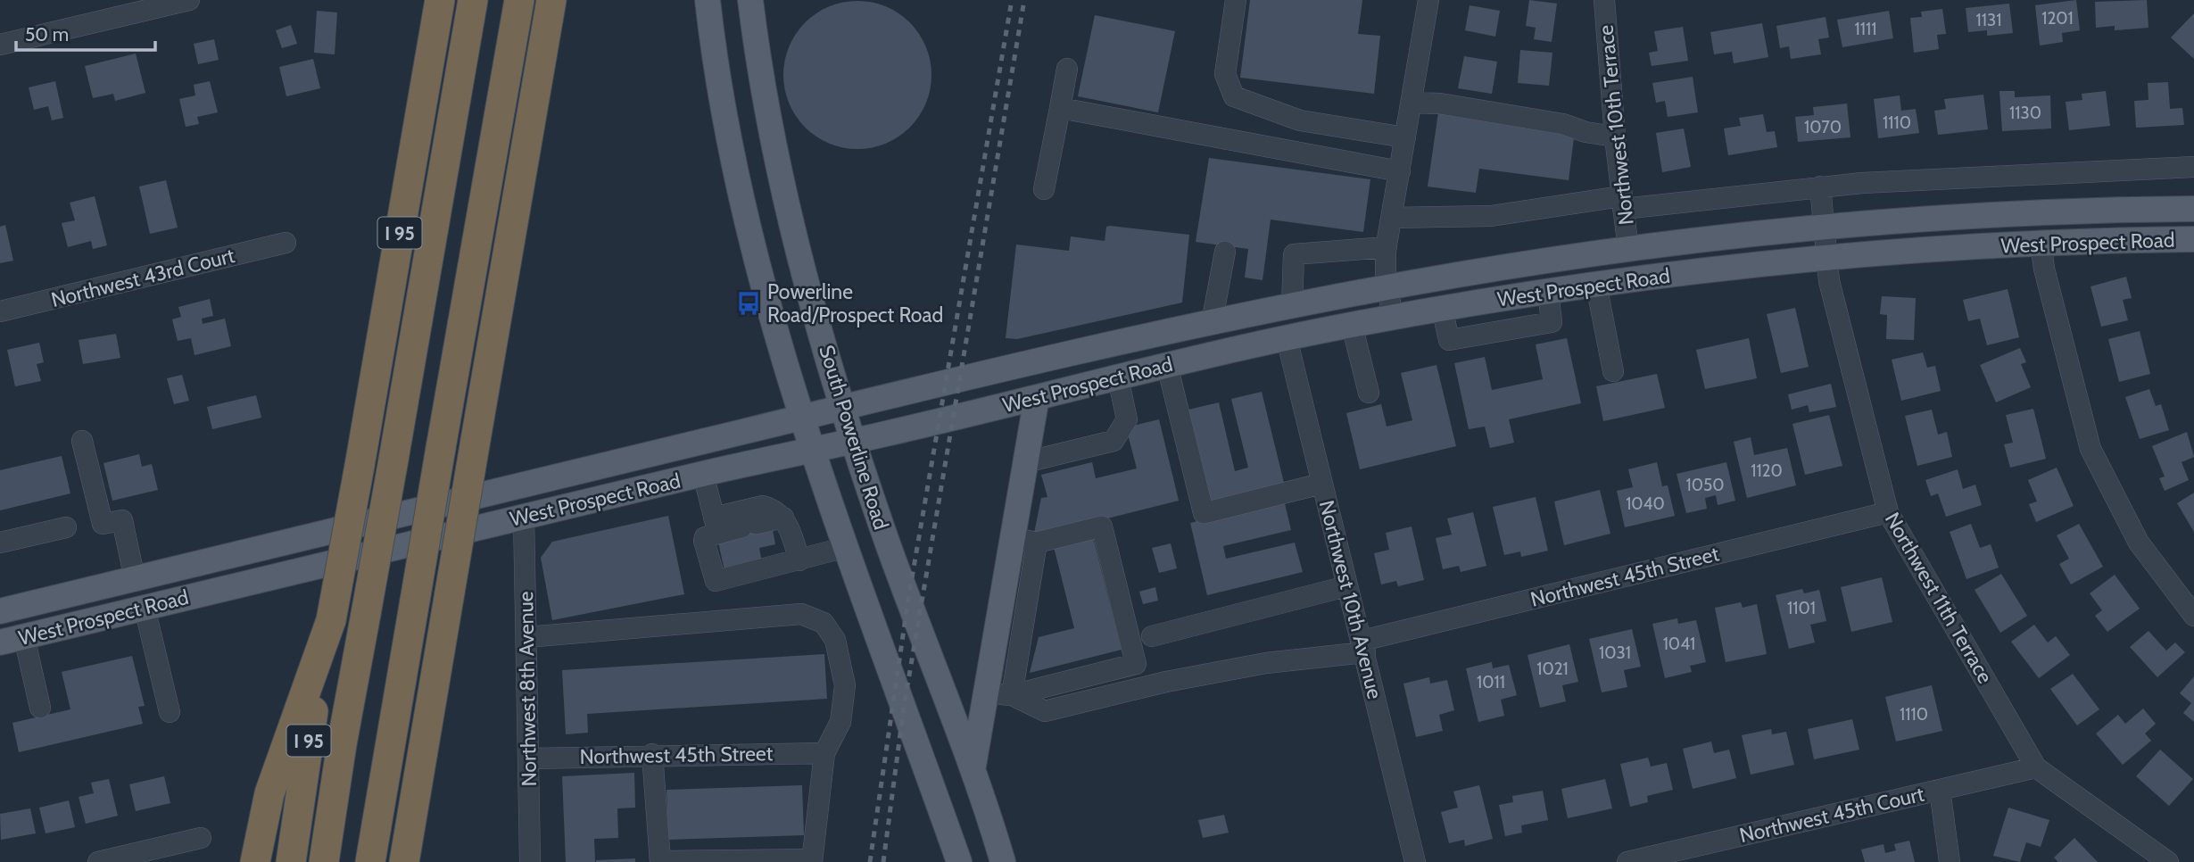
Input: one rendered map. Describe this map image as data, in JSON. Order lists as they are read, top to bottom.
{
  "streets": {
    "highway": ["I 95"],
    "main road": ["West Prospect Road", "South Powerline Road"],
    "street": [
      "Northwest 10th Terrace",
      "Northwest 43rd Court",
      "Northwest 45th Street",
      "Northwest 11th Terrace",
      "Northwest 10th Avenue",
      "Northwest 8th Avenue",
      "Northwest 45th Court"
    ]
  },
  "crossings": [
    ["Northwest 10th Terrace", "West Prospect Road"],
    ["West Prospect Road", "South Powerline Road"],
    ["West Prospect Road", "Northwest 11th Terrace"],
    ["West Prospect Road", "Northwest 10th Avenue"],
    ["West Prospect Road", "Northwest 8th Avenue"],
    ["Northwest 45th Street", "Northwest 11th Terrace"],
    ["Northwest 45th Street", "Northwest 10th Avenue"],
    ["Northwest 45th Street", "Northwest 8th Avenue"],
    ["Northwest 11th Terrace", "Northwest 45th Court"]
  ],
  "places": {
    "bus stop": ["Powerline Road/Prospect Road"]
  },
  "house_numbers": [
    "1201",
    "1131",
    "1111",
    "1130",
    "1110",
    "1070",
    "1120",
    "1050",
    "1040",
    "1101",
    "1041",
    "1031",
    "1021",
    "1011",
    "1110"
  ],
  "scale_bar": "50 m"
}
